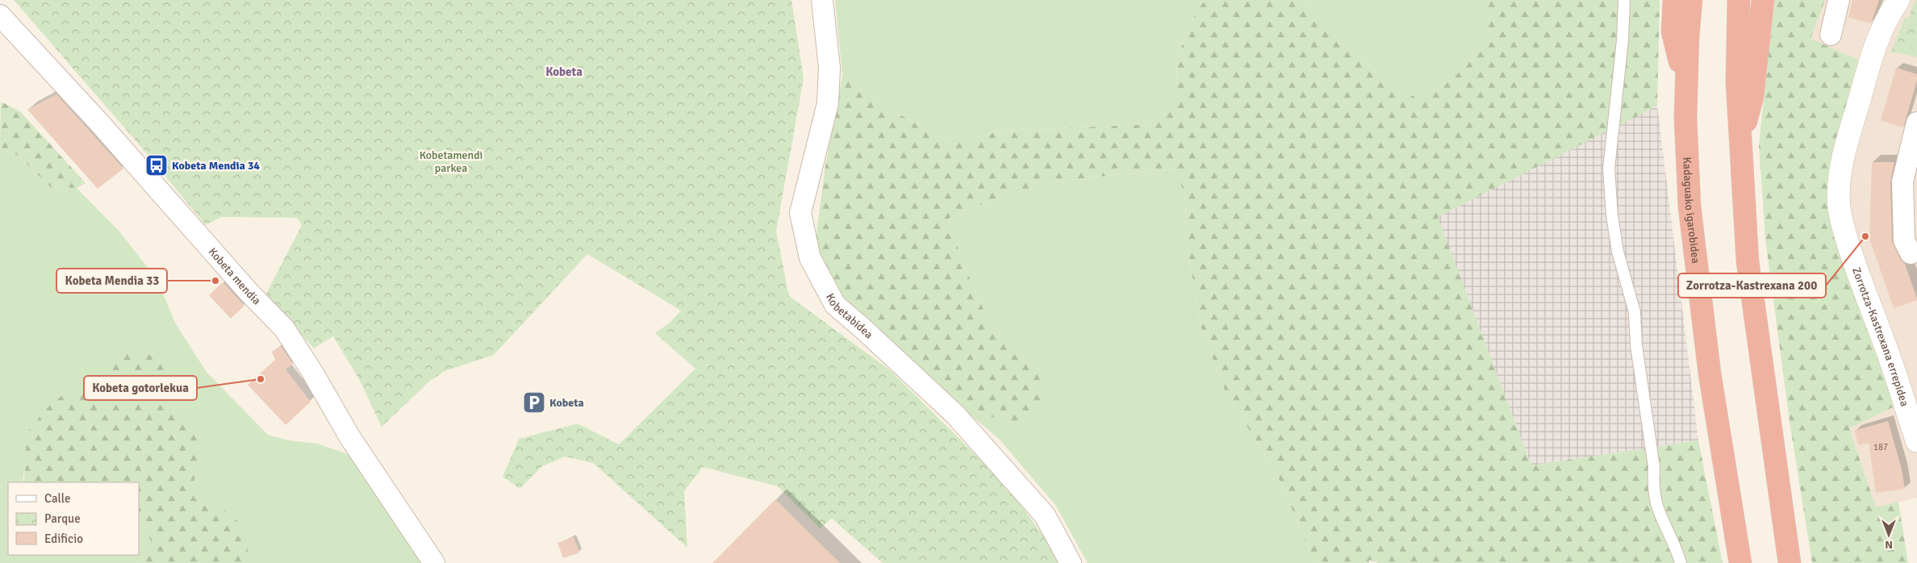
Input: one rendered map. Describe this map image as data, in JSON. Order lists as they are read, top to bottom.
{
  "streets": {
    "highway": ["Kadaguako igarobidea"],
    "street": ["Kobeta mendia", "Kobetabidea", "Zorrotza-Kastrexana errepidea"]
  },
  "districts": ["Kobeta"],
  "parks": ["Kobetamendi parkea"],
  "places": {
    "bus stop": ["Kobeta Mendia 34"],
    "other": ["Zorrotza-Kastrexana 200", "Kobeta Mendia 33", "Kobeta gotorlekua"],
    "parking": ["Kobeta"]
  },
  "house_numbers": ["187"],
  "legend": ["Calle", "Parque", "Edificio"],
  "north": "bottom"
}
